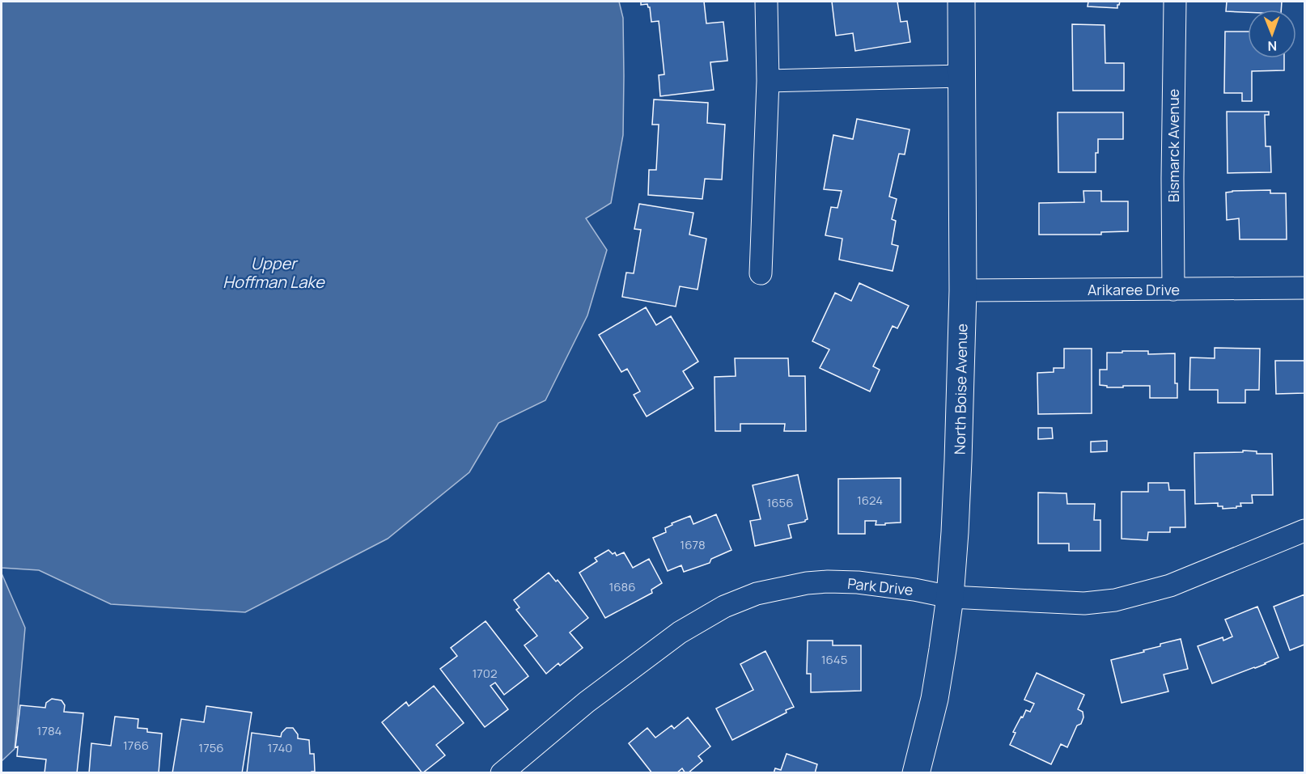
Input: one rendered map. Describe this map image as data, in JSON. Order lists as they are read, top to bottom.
{
  "streets": {
    "street": [
      "Bismarck Avenue",
      "Arikaree Drive",
      "North Boise Avenue",
      "Park Drive"
    ]
  },
  "crossings": [
    ["Bismarck Avenue", "Arikaree Drive"],
    ["Arikaree Drive", "North Boise Avenue"],
    ["North Boise Avenue", "Park Drive"]
  ],
  "water": ["Upper Hoffman Lake"],
  "house_numbers": [
    "1624",
    "1656",
    "1678",
    "1686",
    "1645",
    "1702",
    "1784",
    "1766",
    "1756",
    "1740"
  ],
  "north": "bottom"
}
